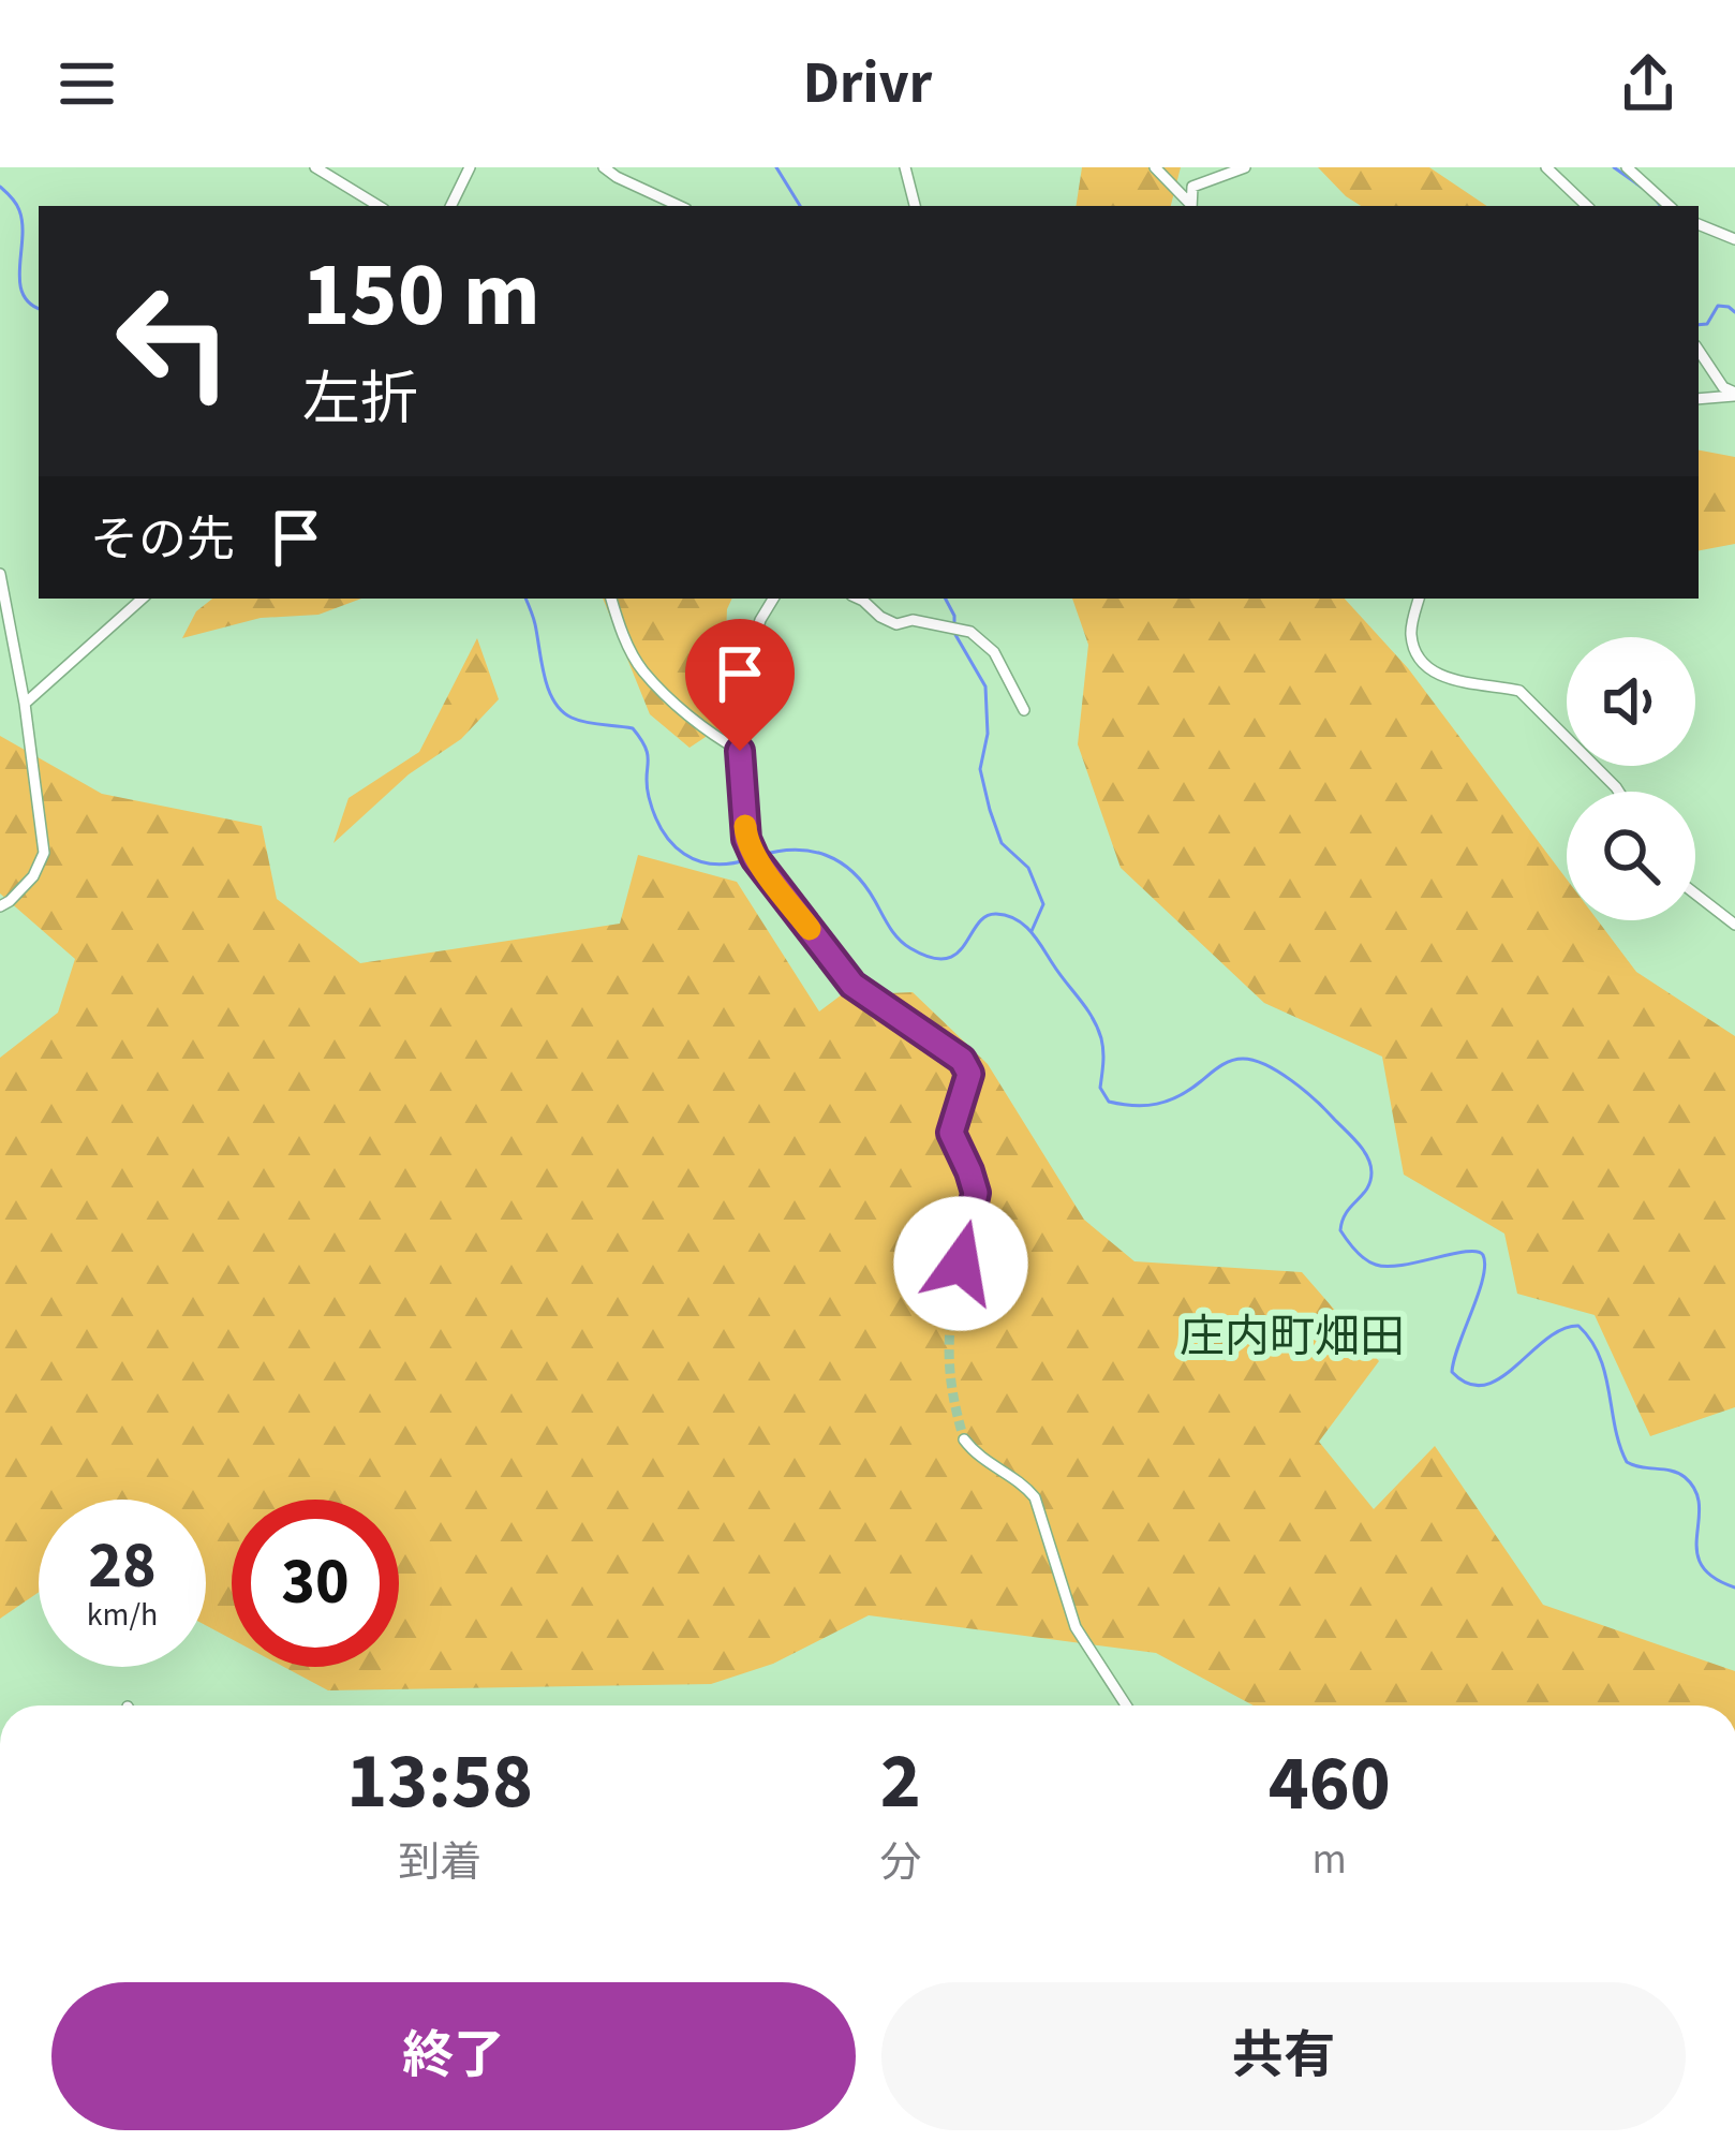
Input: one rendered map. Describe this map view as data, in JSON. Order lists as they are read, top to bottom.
{
  "districts": ["庄内町畑田"],
  "page": {
    "header": "Drivr",
    "turn": ["150 m", "左折"],
    "then": "その先",
    "speed": "28 km/h",
    "limit": "30",
    "eta": [
      "13:58",
      "到着",
      "2",
      "分",
      "460",
      "m"
    ],
    "buttons": ["終了", "共有"]
  }
}
